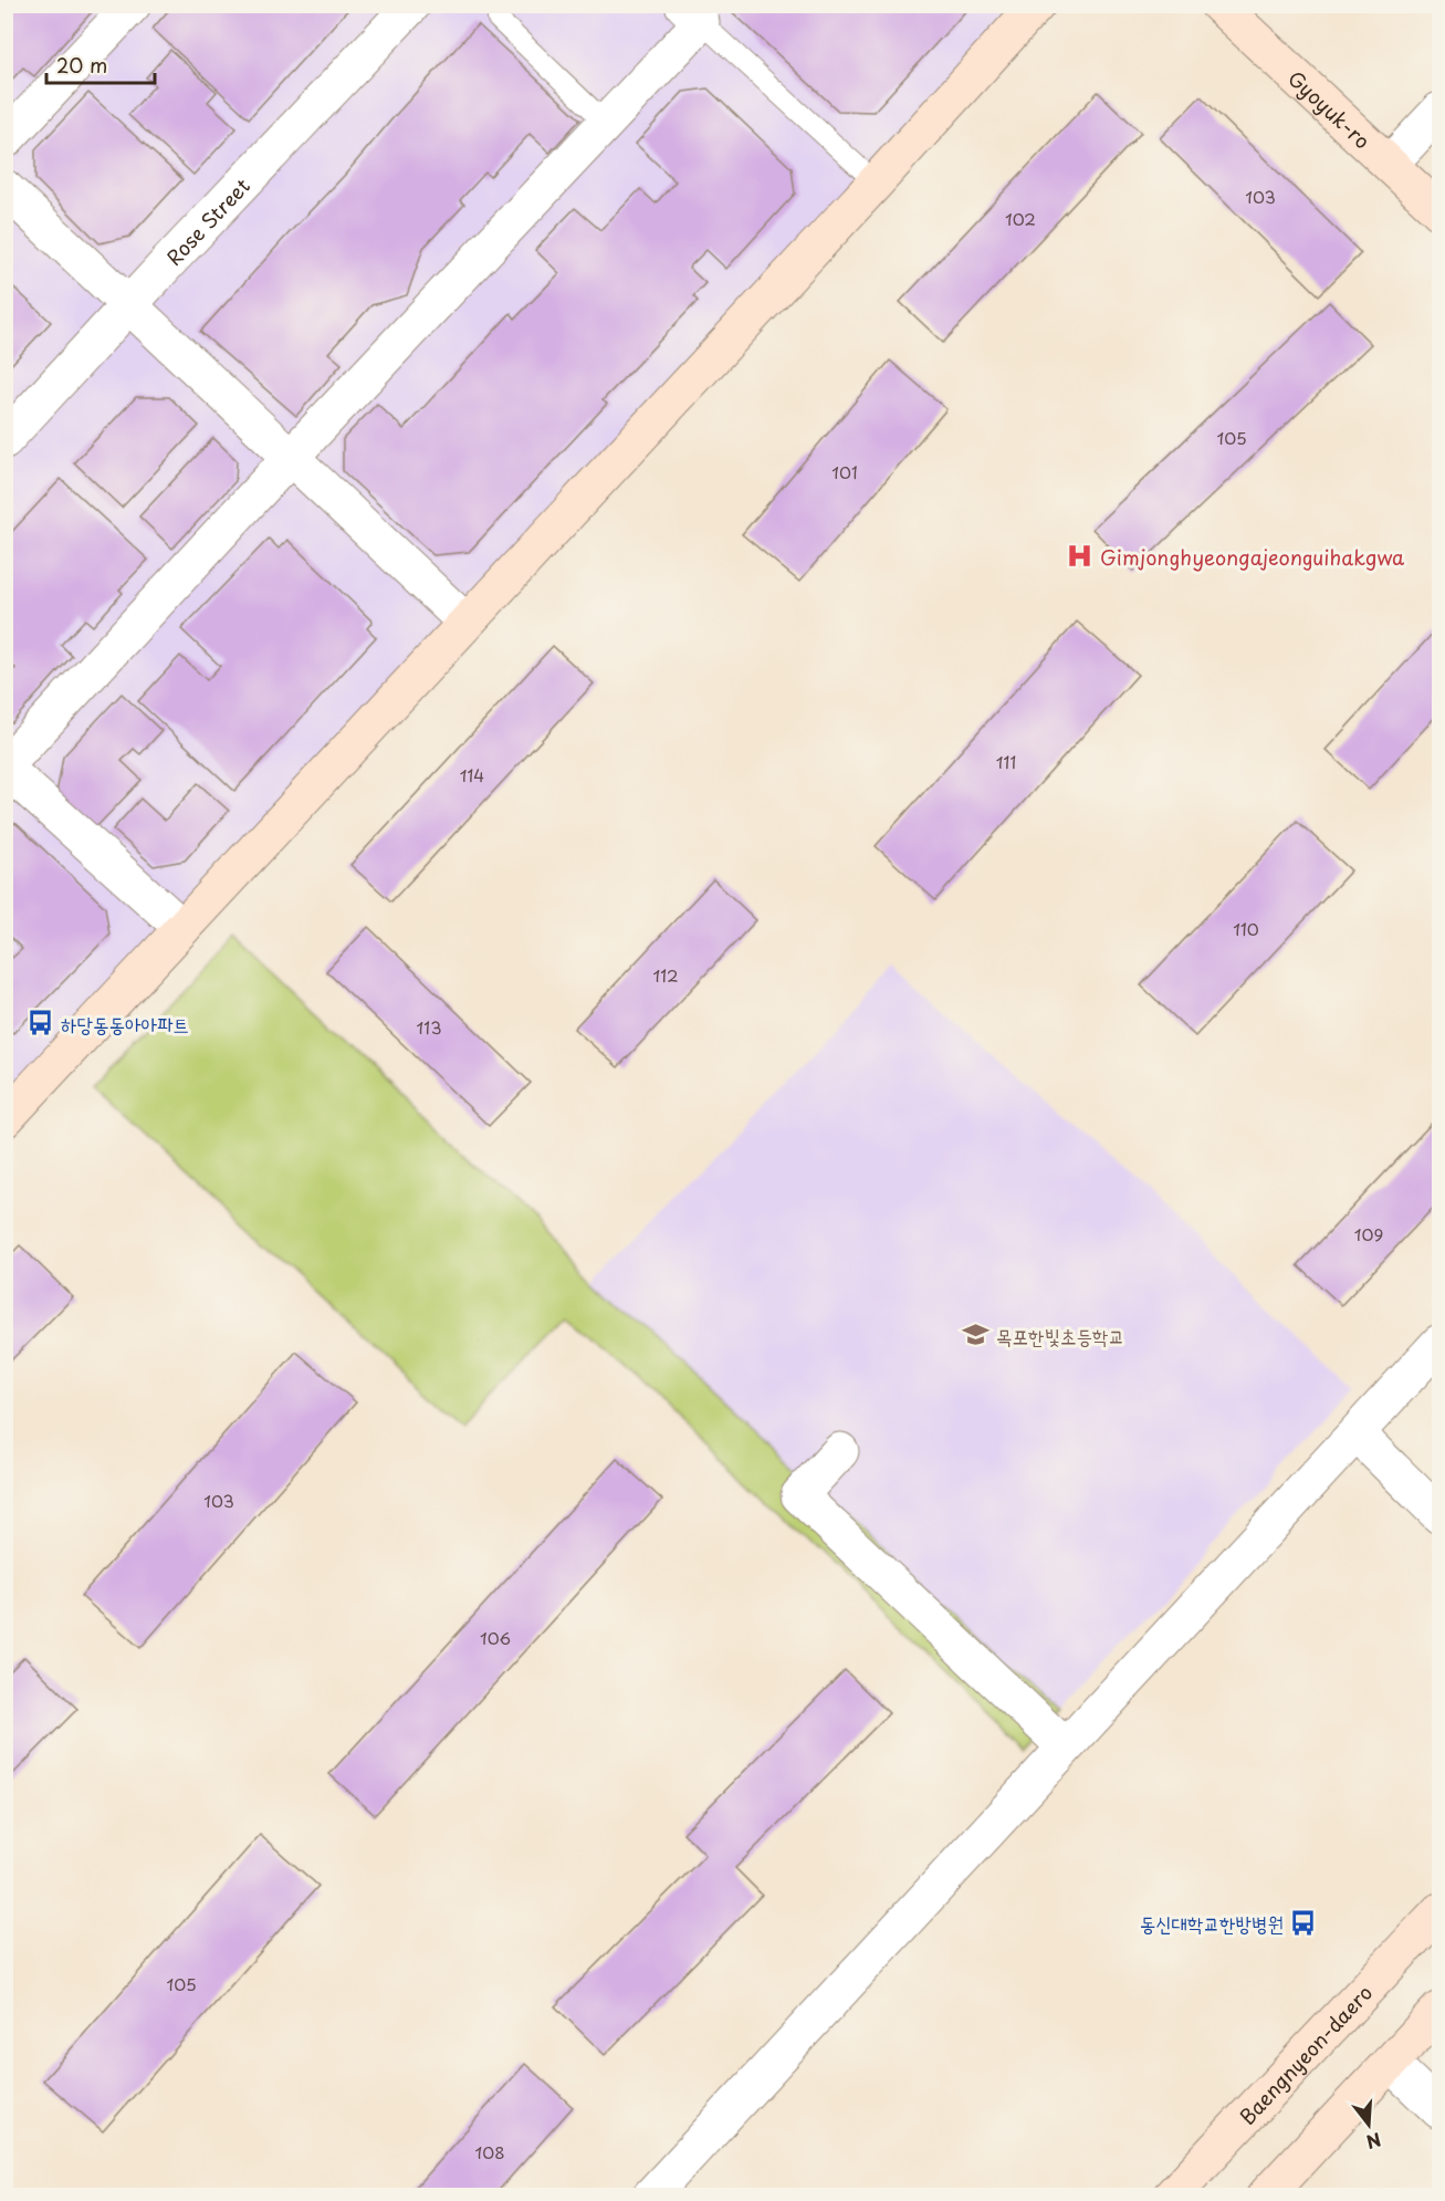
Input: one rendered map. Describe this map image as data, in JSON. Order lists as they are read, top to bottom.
{
  "streets": {
    "street": ["Gyoyuk-ro", "Rose Street", "Baengnyeon-daero"]
  },
  "places": {
    "hospital": ["Gimjonghyeongajeonguihakgwa"],
    "bus stop": ["하당동동아아파트", "동신대학교한방병원"],
    "school or university": ["목포한빛초등학교"]
  },
  "house_numbers": [
    "103",
    "102",
    "105",
    "101",
    "111",
    "114",
    "110",
    "112",
    "113",
    "109",
    "103",
    "106",
    "105",
    "108"
  ],
  "scale_bar": "20 m",
  "north": "bottom"
}
